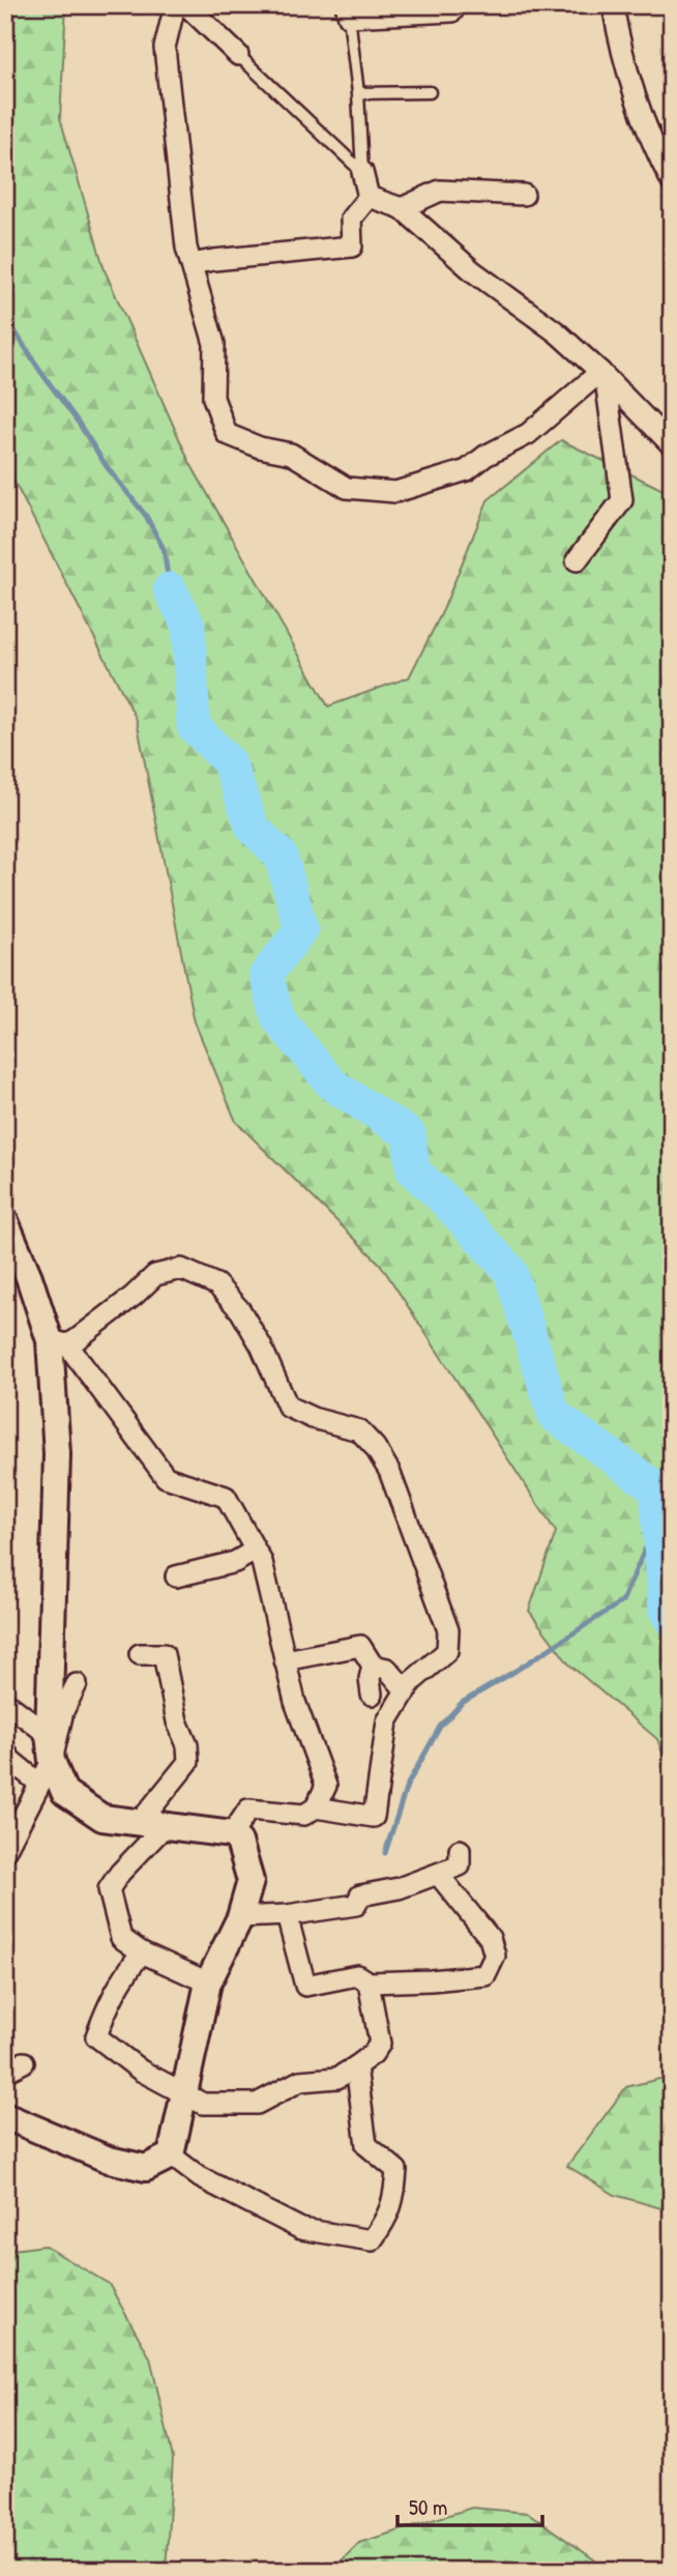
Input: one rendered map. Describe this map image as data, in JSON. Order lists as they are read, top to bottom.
{
  "scale_bar": "50 m"
}
